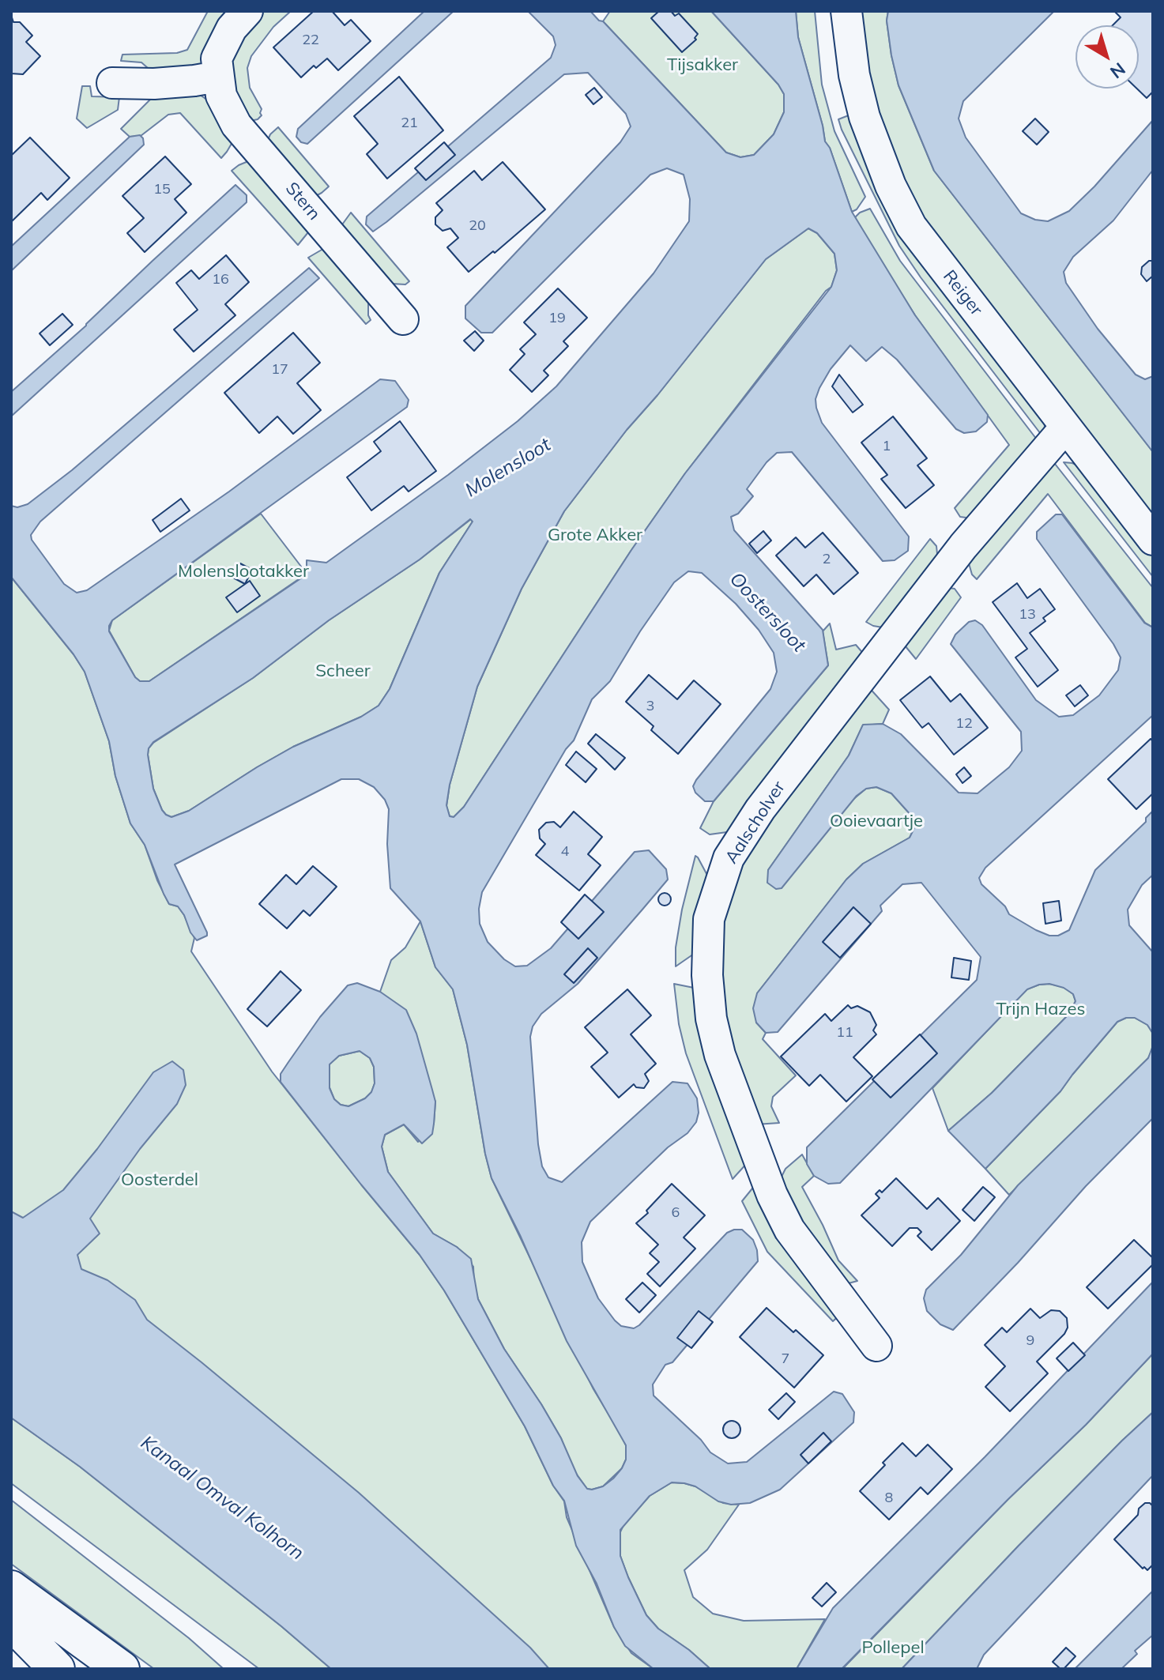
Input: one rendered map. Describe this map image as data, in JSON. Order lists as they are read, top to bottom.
{
  "streets": {
    "street": ["Stern", "Reiger", "Aalscholver"]
  },
  "crossings": [
    ["Reiger", "Aalscholver"]
  ],
  "water": ["Molensloot", "Oostersloot", "Kanaal Omval Kolhorn"],
  "parks": [
    "Tijsakker",
    "Grote Akker",
    "Molenslootakker",
    "Scheer",
    "Ooievaartje",
    "Trijn Hazes",
    "Oosterdel",
    "Pollepel"
  ],
  "house_numbers": [
    "22",
    "21",
    "15",
    "20",
    "16",
    "19",
    "17",
    "1",
    "2",
    "13",
    "3",
    "12",
    "4",
    "11",
    "6",
    "9",
    "7",
    "8"
  ],
  "north": "bottom right"
}
